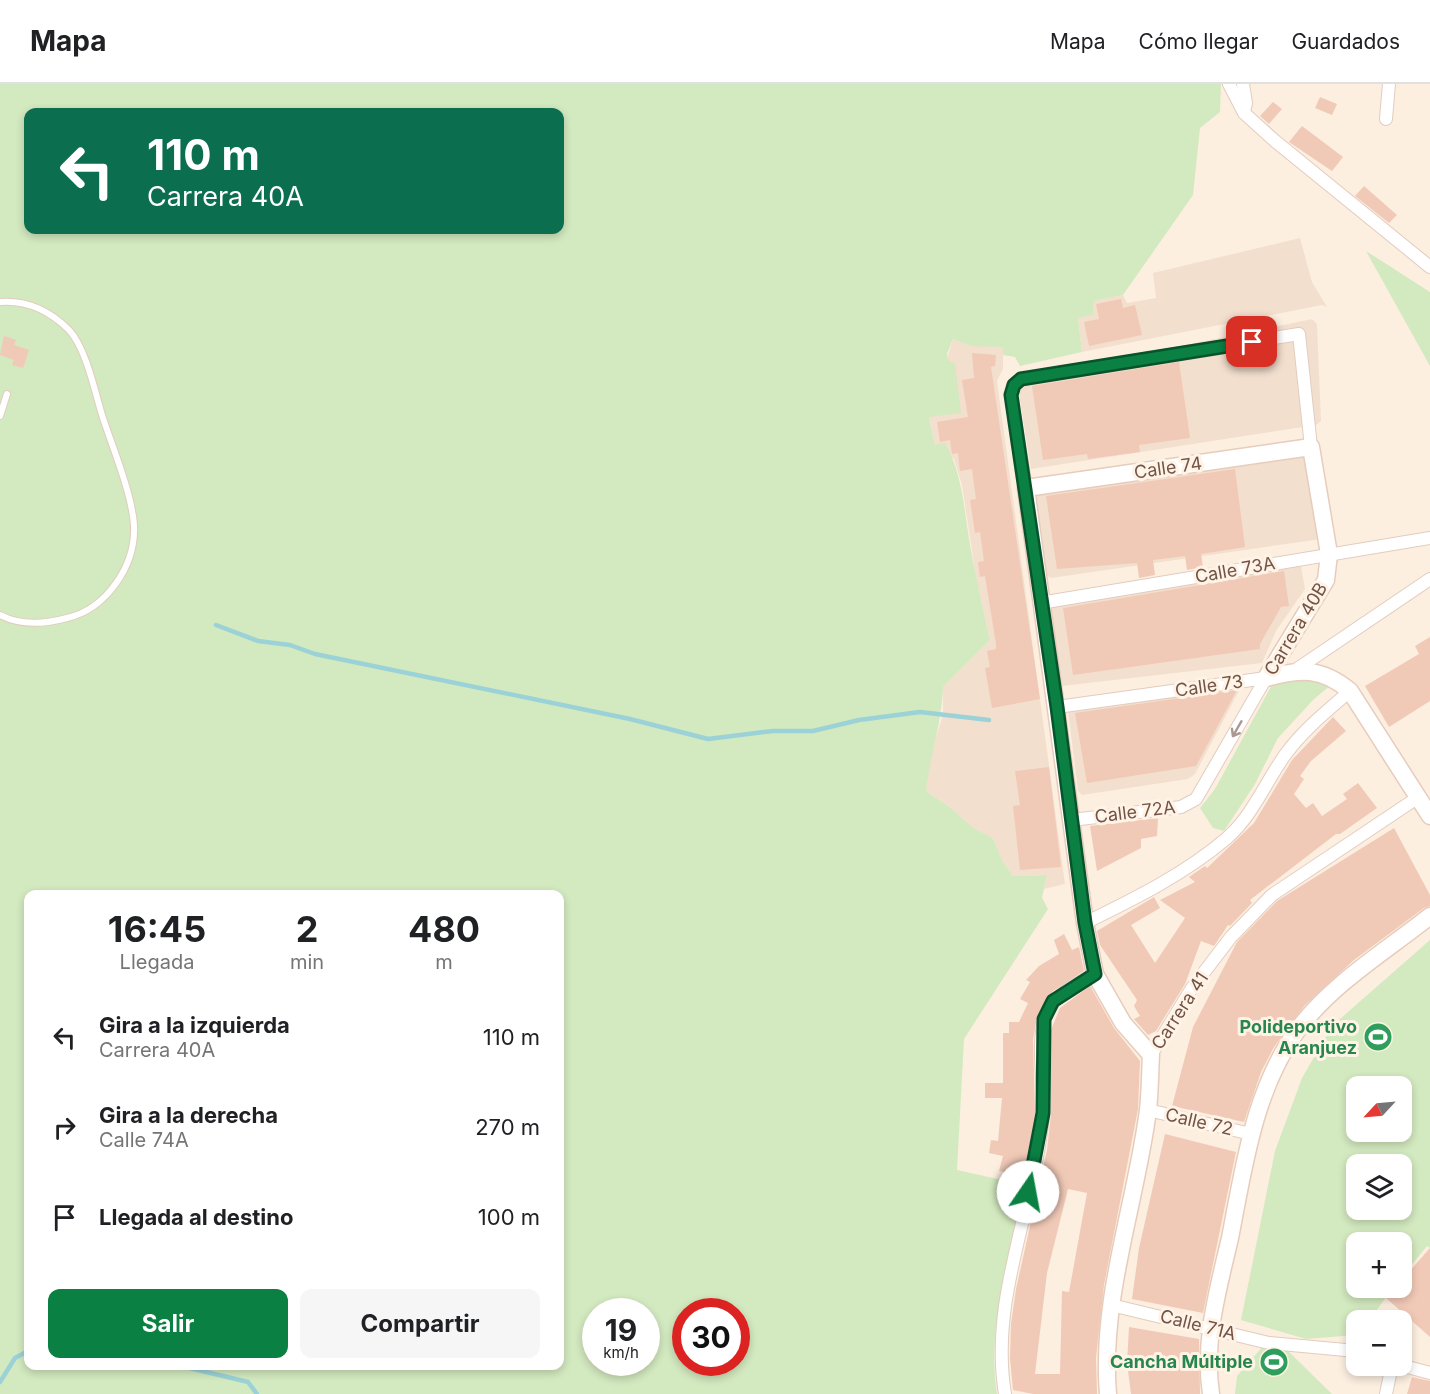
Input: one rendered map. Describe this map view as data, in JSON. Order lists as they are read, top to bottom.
{
  "streets": {
    "street": [
      "Calle 74",
      "Calle 73A",
      "Carrera 40B",
      "Calle 73",
      "Calle 72A",
      "Carrera 41",
      "Calle 72",
      "Calle 71A"
    ]
  },
  "crossings": [
    ["Calle 74", "Carrera 40B"],
    ["Calle 73A", "Carrera 40B"],
    ["Carrera 40B", "Calle 73"],
    ["Carrera 40B", "Calle 72A"],
    ["Calle 73", "Carrera 41"],
    ["Carrera 41", "Calle 72"],
    ["Carrera 41", "Calle 71A"]
  ],
  "places": {
    "sports": ["Polideportivo Aranjuez", "Cancha Múltiple"]
  },
  "north": "bottom left",
  "page": {
    "header": "Mapa",
    "nav": ["Mapa", "Cómo llegar", "Guardados"],
    "turn": ["110 m", "Carrera 40A"],
    "eta": [
      "16:45",
      "Llegada",
      "2",
      "min",
      "480",
      "m"
    ],
    "list": [
      {
        "name": "Gira a la izquierda",
        "note": "Carrera 40A",
        "value": "110 m"
      },
      {
        "name": "Gira a la derecha",
        "note": "Calle 74A",
        "value": "270 m"
      },
      {
        "name": "Llegada al destino",
        "value": "100 m"
      }
    ],
    "map_buttons": ["+", "−"],
    "buttons": ["Salir", "Compartir"],
    "speed": "19 km/h",
    "limit": "30"
  }
}
